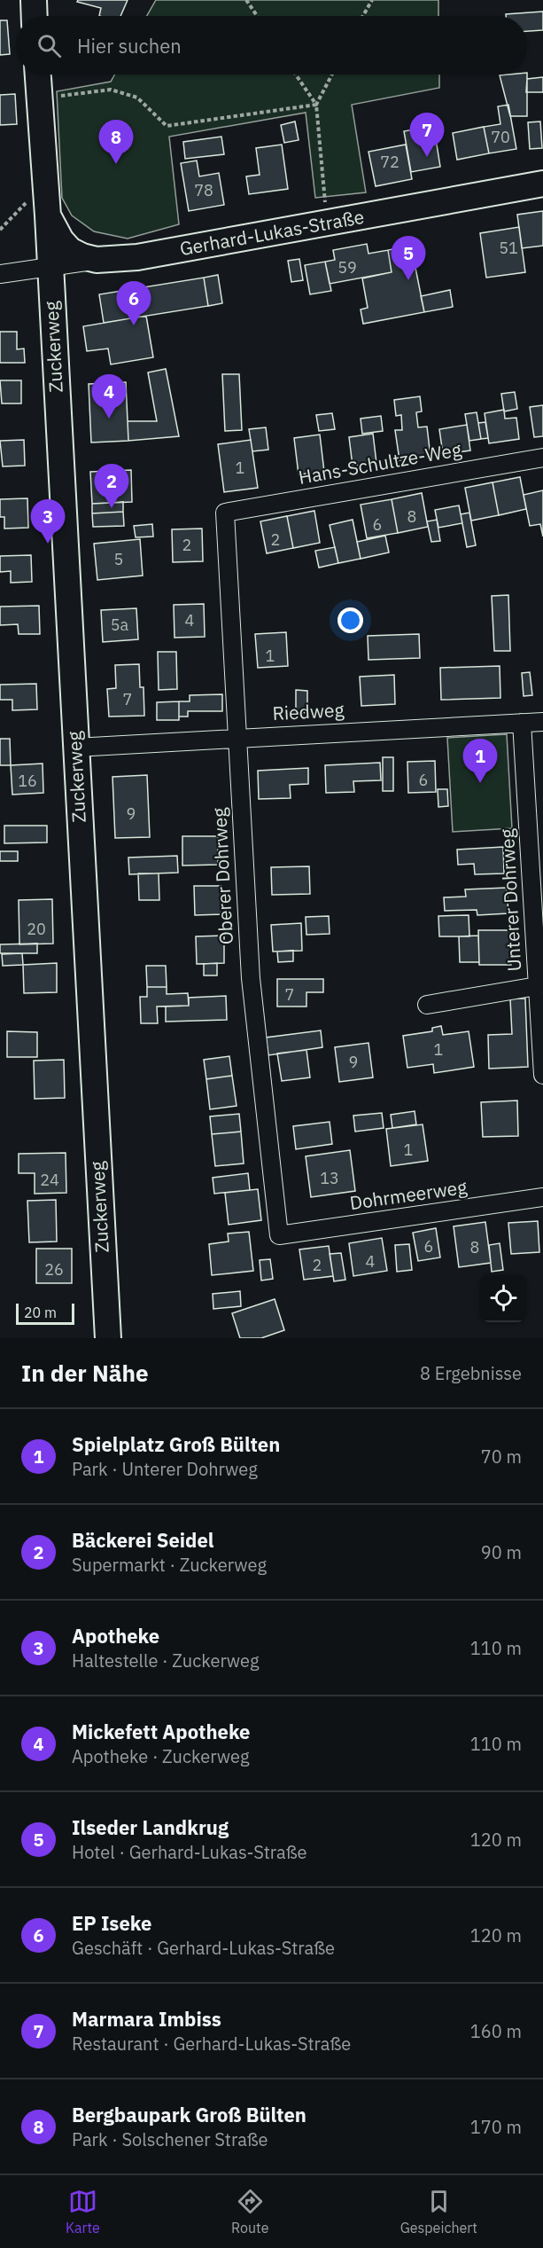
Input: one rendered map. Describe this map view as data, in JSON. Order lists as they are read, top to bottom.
{
  "streets": {
    "street": [
      "Gerhard-Lukas-Straße",
      "Zuckerweg",
      "Hans-Schultze-Weg",
      "Riedweg",
      "Oberer Dohrweg",
      "Unterer Dohrweg",
      "Dohrmeerweg"
    ]
  },
  "crossings": [
    ["Gerhard-Lukas-Straße", "Zuckerweg"],
    ["Zuckerweg", "Riedweg"],
    ["Hans-Schultze-Weg", "Oberer Dohrweg"],
    ["Riedweg", "Oberer Dohrweg"],
    ["Riedweg", "Unterer Dohrweg"],
    ["Oberer Dohrweg", "Dohrmeerweg"]
  ],
  "house_numbers": [
    "70",
    "72",
    "78",
    "51",
    "59",
    "1",
    "8",
    "6",
    "2",
    "2",
    "5",
    "4",
    "5a",
    "1",
    "7",
    "6",
    "16",
    "9",
    "20",
    "7",
    "1",
    "9",
    "1",
    "13",
    "24",
    "6",
    "8",
    "4",
    "2",
    "26"
  ],
  "scale_bar": "20 m",
  "page": {
    "search": "Hier suchen",
    "pins": [
      "7",
      "8",
      "5",
      "6",
      "4",
      "2",
      "3",
      "1"
    ],
    "scale": "20 m",
    "heading": ["In der Nähe", "8 Ergebnisse"],
    "list": [
      {
        "mark": "1",
        "name": "Spielplatz Groß Bülten",
        "note": "Park · Unterer Dohrweg",
        "value": "70 m"
      },
      {
        "mark": "2",
        "name": "Bäckerei Seidel",
        "note": "Supermarkt · Zuckerweg",
        "value": "90 m"
      },
      {
        "mark": "3",
        "name": "Apotheke",
        "note": "Haltestelle · Zuckerweg",
        "value": "110 m"
      },
      {
        "mark": "4",
        "name": "Mickefett Apotheke",
        "note": "Apotheke · Zuckerweg",
        "value": "110 m"
      },
      {
        "mark": "5",
        "name": "Ilseder Landkrug",
        "note": "Hotel · Gerhard-Lukas-Straße",
        "value": "120 m"
      },
      {
        "mark": "6",
        "name": "EP Iseke",
        "note": "Geschäft · Gerhard-Lukas-Straße",
        "value": "120 m"
      },
      {
        "mark": "7",
        "name": "Marmara Imbiss",
        "note": "Restaurant · Gerhard-Lukas-Straße",
        "value": "160 m"
      },
      {
        "mark": "8",
        "name": "Bergbaupark Groß Bülten",
        "note": "Park · Solschener Straße",
        "value": "170 m"
      }
    ],
    "nav": ["Karte", "Route", "Gespeichert"]
  }
}
